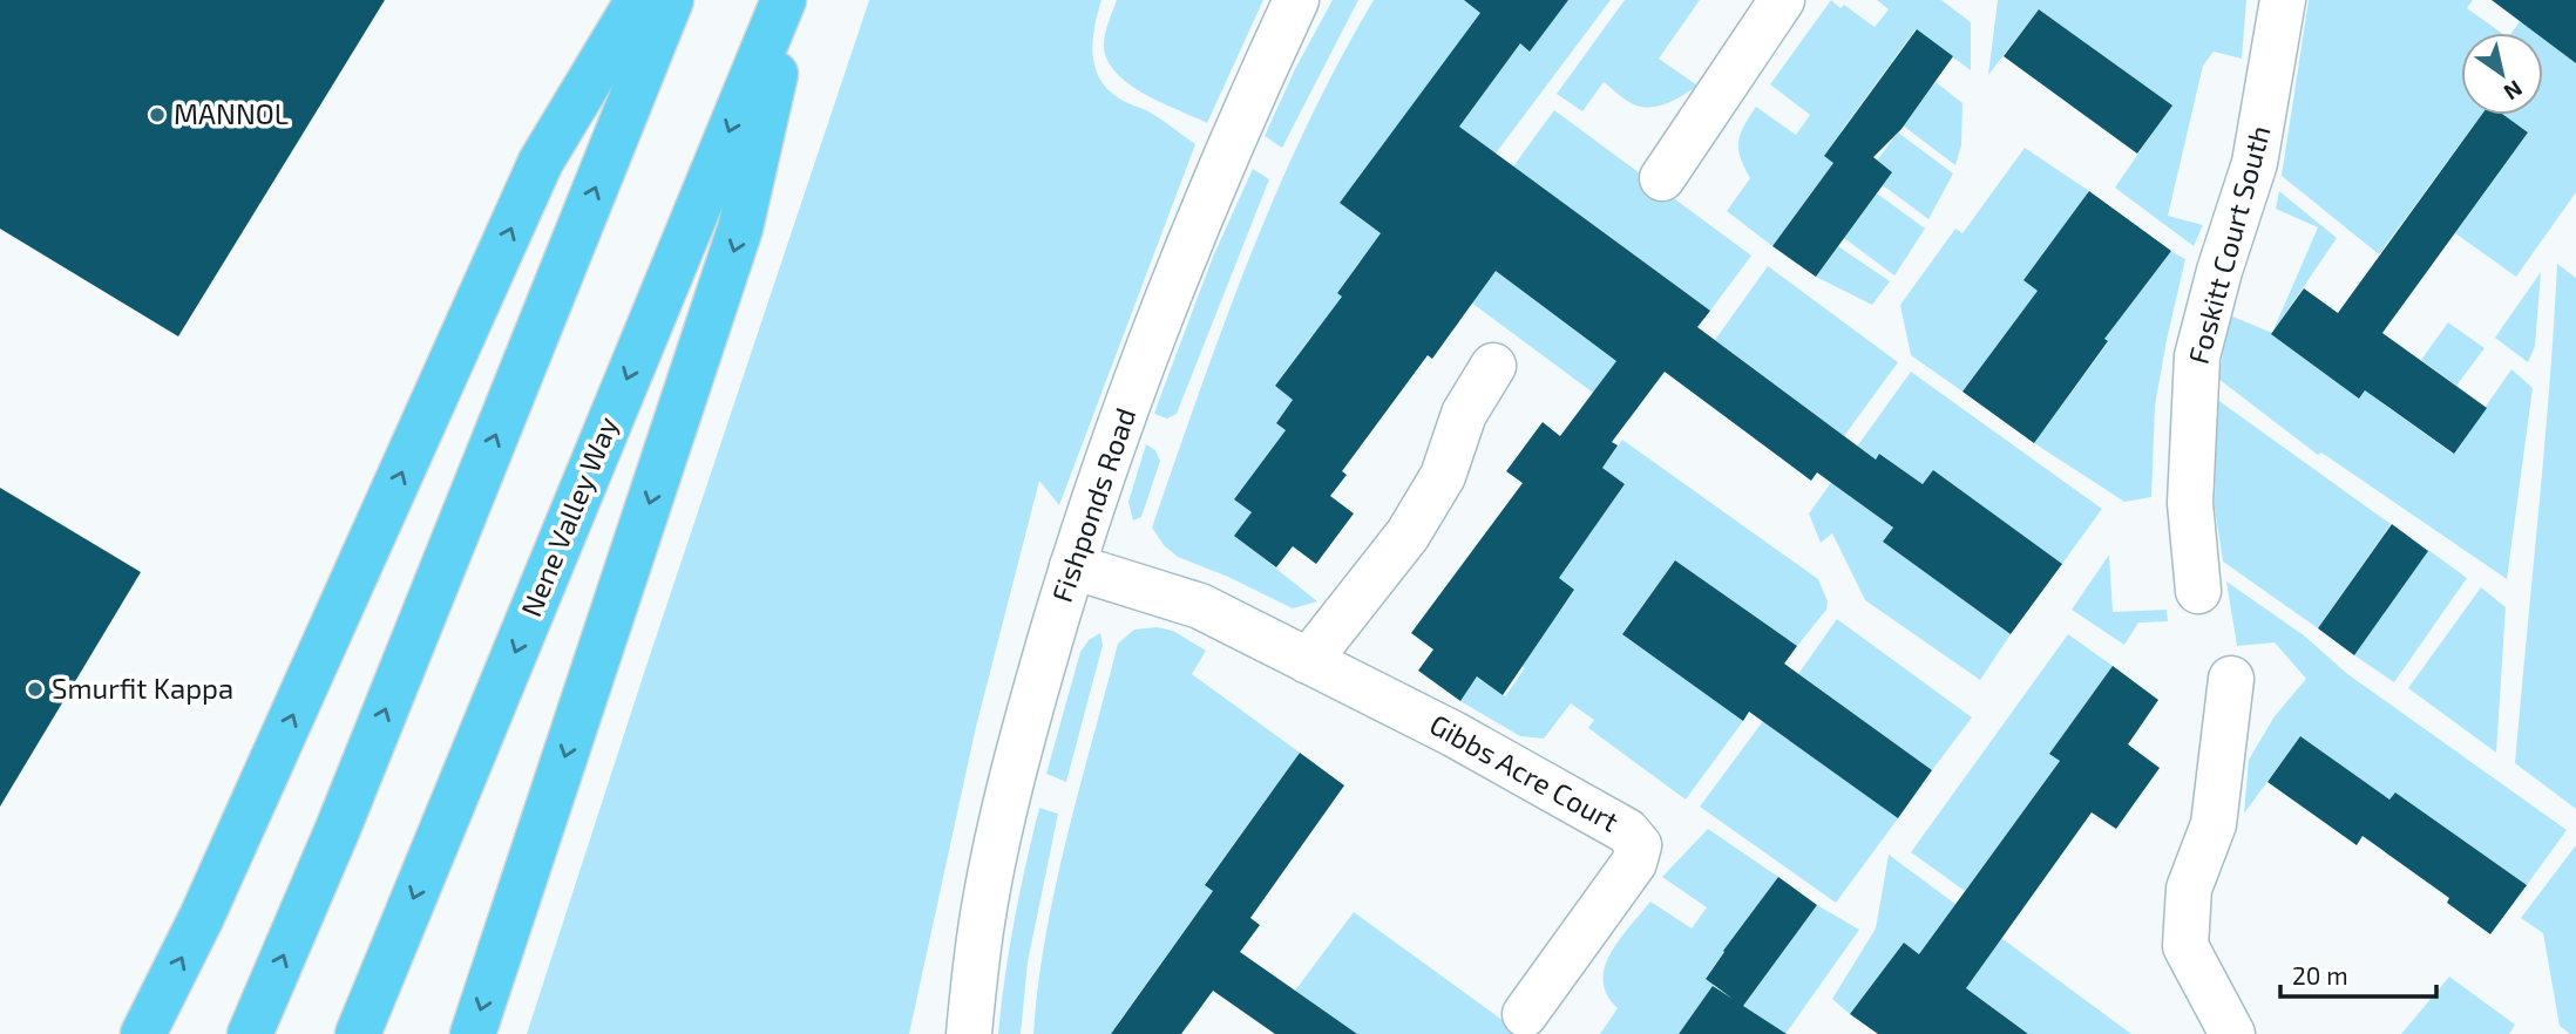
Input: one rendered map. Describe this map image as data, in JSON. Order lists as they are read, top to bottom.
{
  "streets": {
    "highway": ["Nene Valley Way"],
    "street": ["Foskitt Court South", "Fishponds Road", "Gibbs Acre Court"]
  },
  "crossings": [
    ["Fishponds Road", "Gibbs Acre Court"]
  ],
  "places": ["MANNOL", "Smurfit Kappa"],
  "scale_bar": "20 m",
  "north": "bottom right"
}
